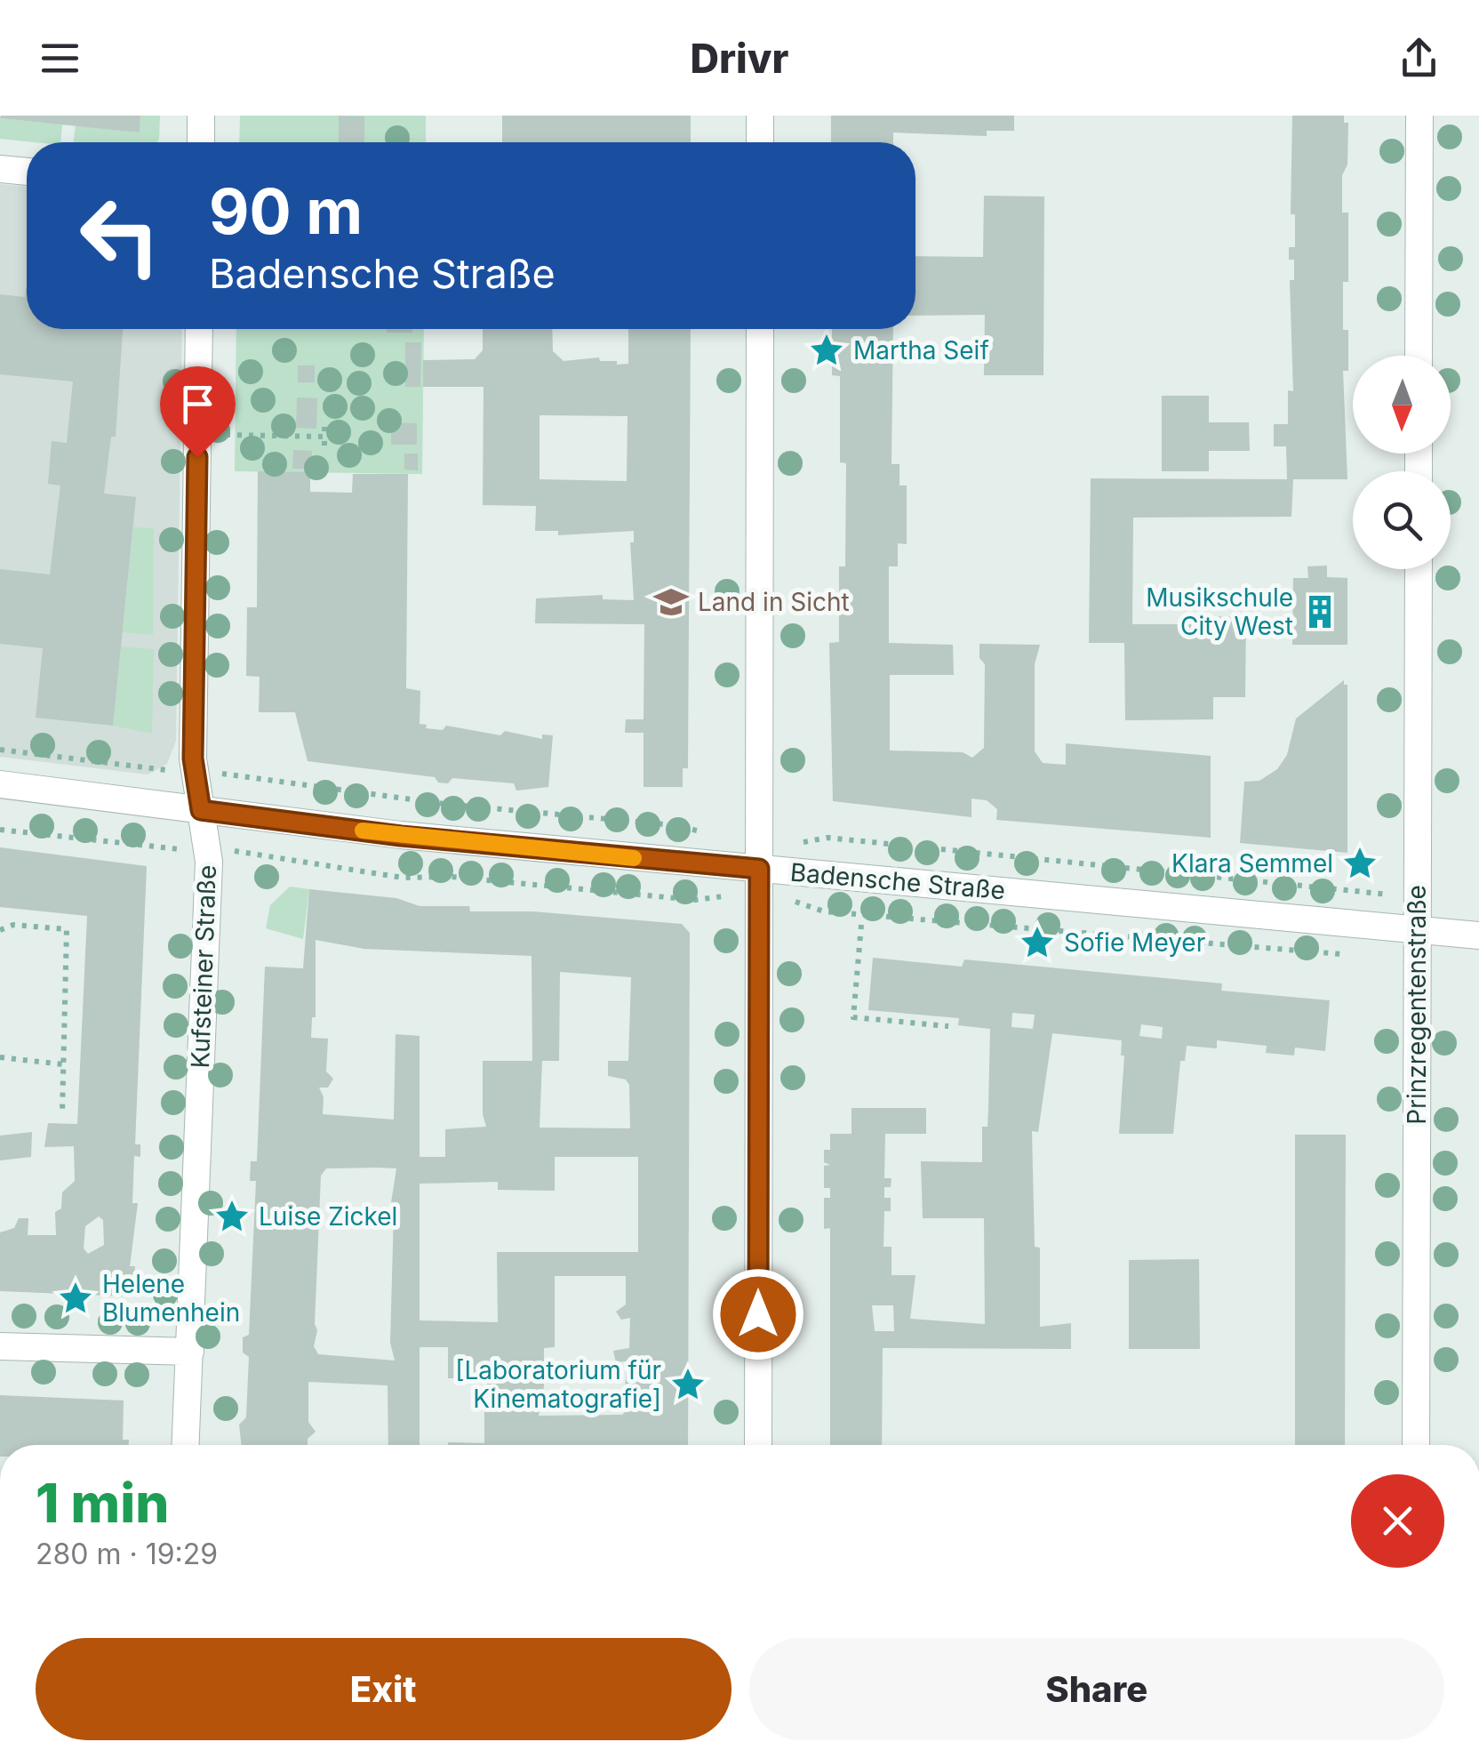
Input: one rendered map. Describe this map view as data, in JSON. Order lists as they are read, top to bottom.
{
  "streets": {
    "street": ["Badensche Straße", "Kufsteiner Straße", "Prinzregentenstraße"]
  },
  "crossings": [
    ["Badensche Straße", "Kufsteiner Straße"],
    ["Badensche Straße", "Prinzregentenstraße"]
  ],
  "places": {
    "place": [
      "Martha Seif",
      "Klara Semmel",
      "Sofie Meyer",
      "Luise Zickel",
      "Helene Blumenhein",
      "[Laboratorium für Kinematografie]"
    ],
    "school or university": ["Land in Sicht"],
    "building": ["Musikschule City West"]
  },
  "north": "bottom",
  "page": {
    "header": "Drivr",
    "turn": ["90 m", "Badensche Straße"],
    "heading": ["1 min", "280 m · 19:29"],
    "buttons": ["Exit", "Share"]
  }
}
